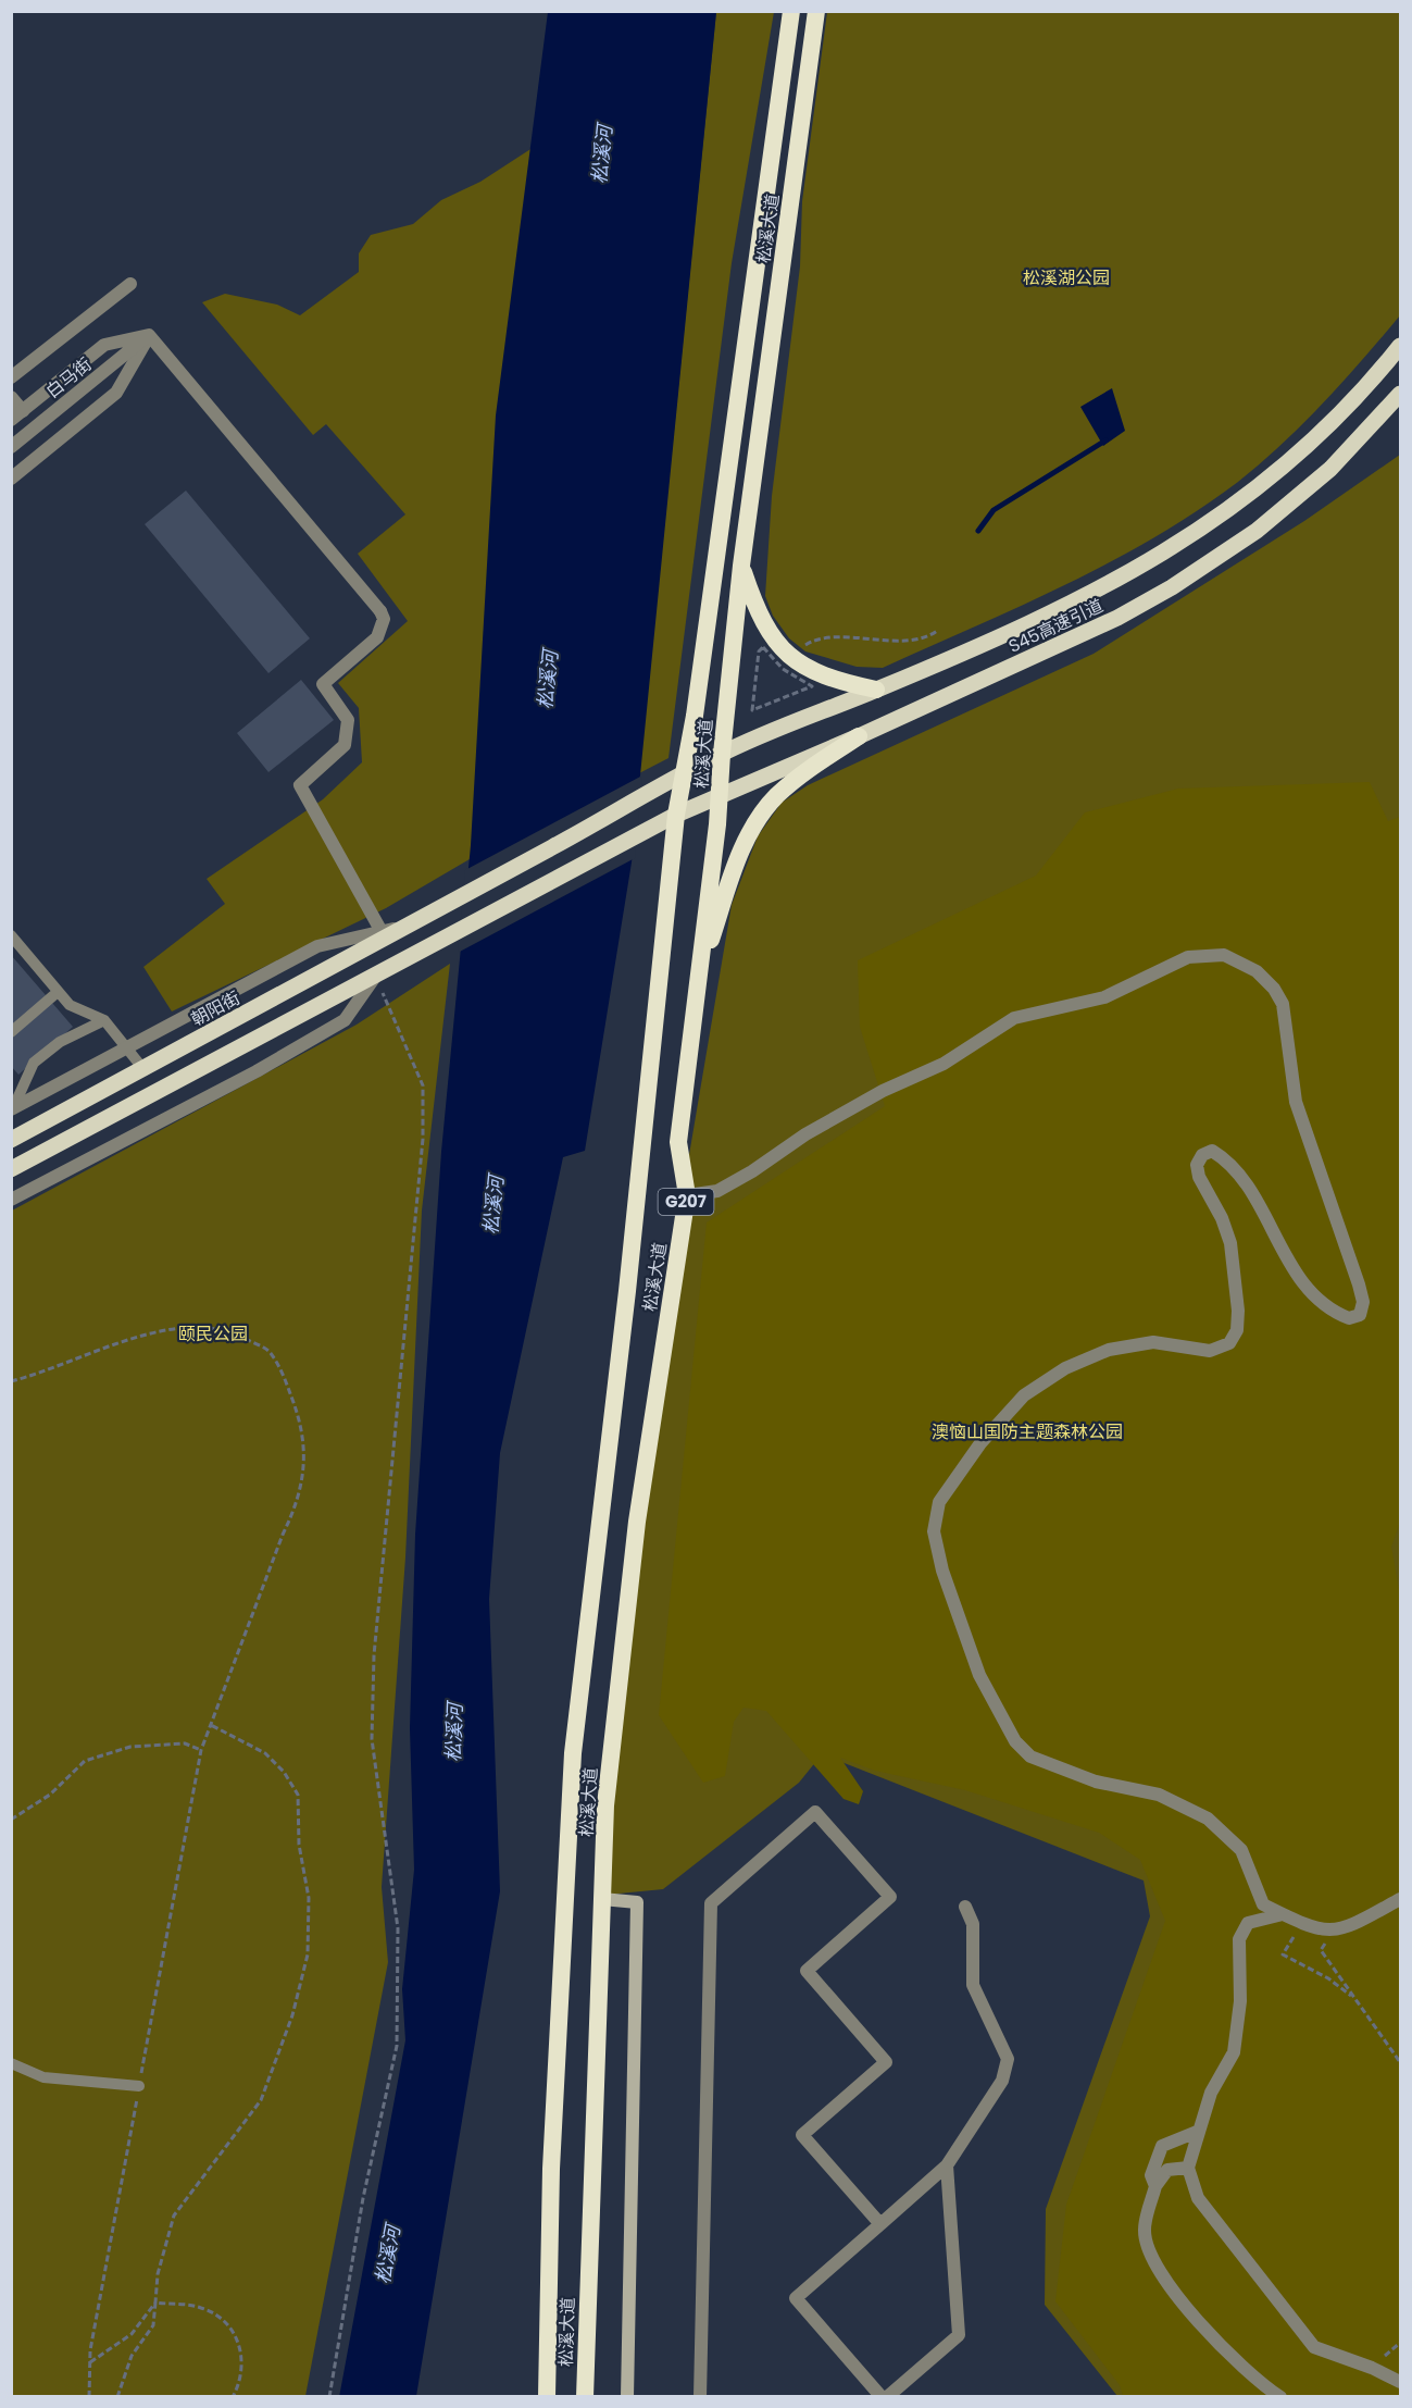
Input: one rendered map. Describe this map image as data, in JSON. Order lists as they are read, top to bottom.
{
  "streets": {
    "highway": ["松溪大道", "G207"],
    "main road": ["S45高速引道", "朝阳街"],
    "street": ["白马街"]
  },
  "crossings": [
    ["松溪大道", "S45高速引道"],
    ["S45高速引道", "朝阳街"]
  ],
  "water": ["松溪河"],
  "parks": ["松溪湖公园", "颐民公园", "澳恼山国防主题森林公园"]
}
